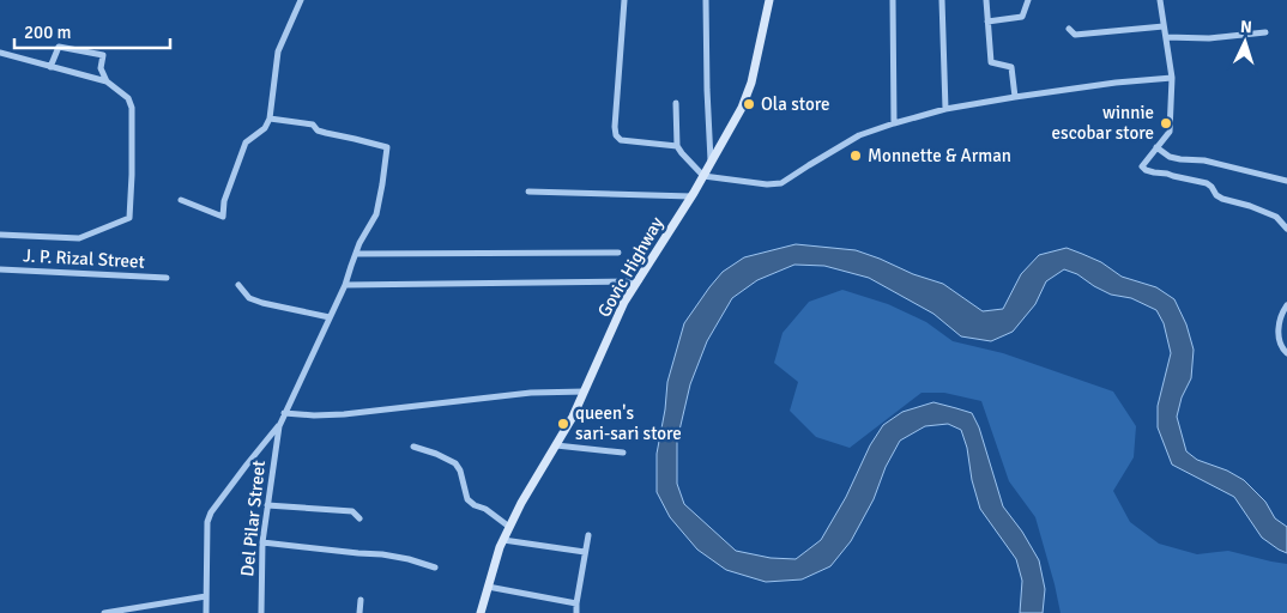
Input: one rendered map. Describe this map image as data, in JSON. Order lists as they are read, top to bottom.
{
  "streets": {
    "main road": ["Govic Highway"],
    "street": ["J. P. Rizal Street", "Del Pilar Street"]
  },
  "places": [
    "Ola store",
    "winnie escobar store",
    "Monnette & Arman",
    "queen's sari-sari store"
  ],
  "scale_bar": "200 m",
  "north": "top"
}
